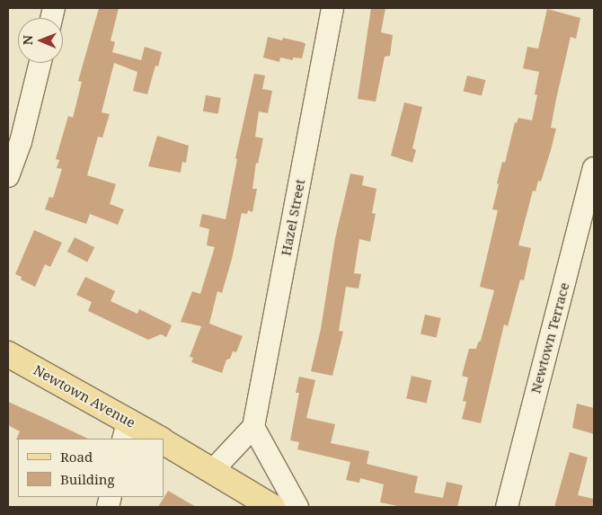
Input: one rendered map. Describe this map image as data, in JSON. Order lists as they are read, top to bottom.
{
  "streets": {
    "main road": ["Newtown Avenue"],
    "street": ["Hazel Street", "Newtown Terrace"]
  },
  "legend": ["Road", "Building"],
  "north": "left"
}
